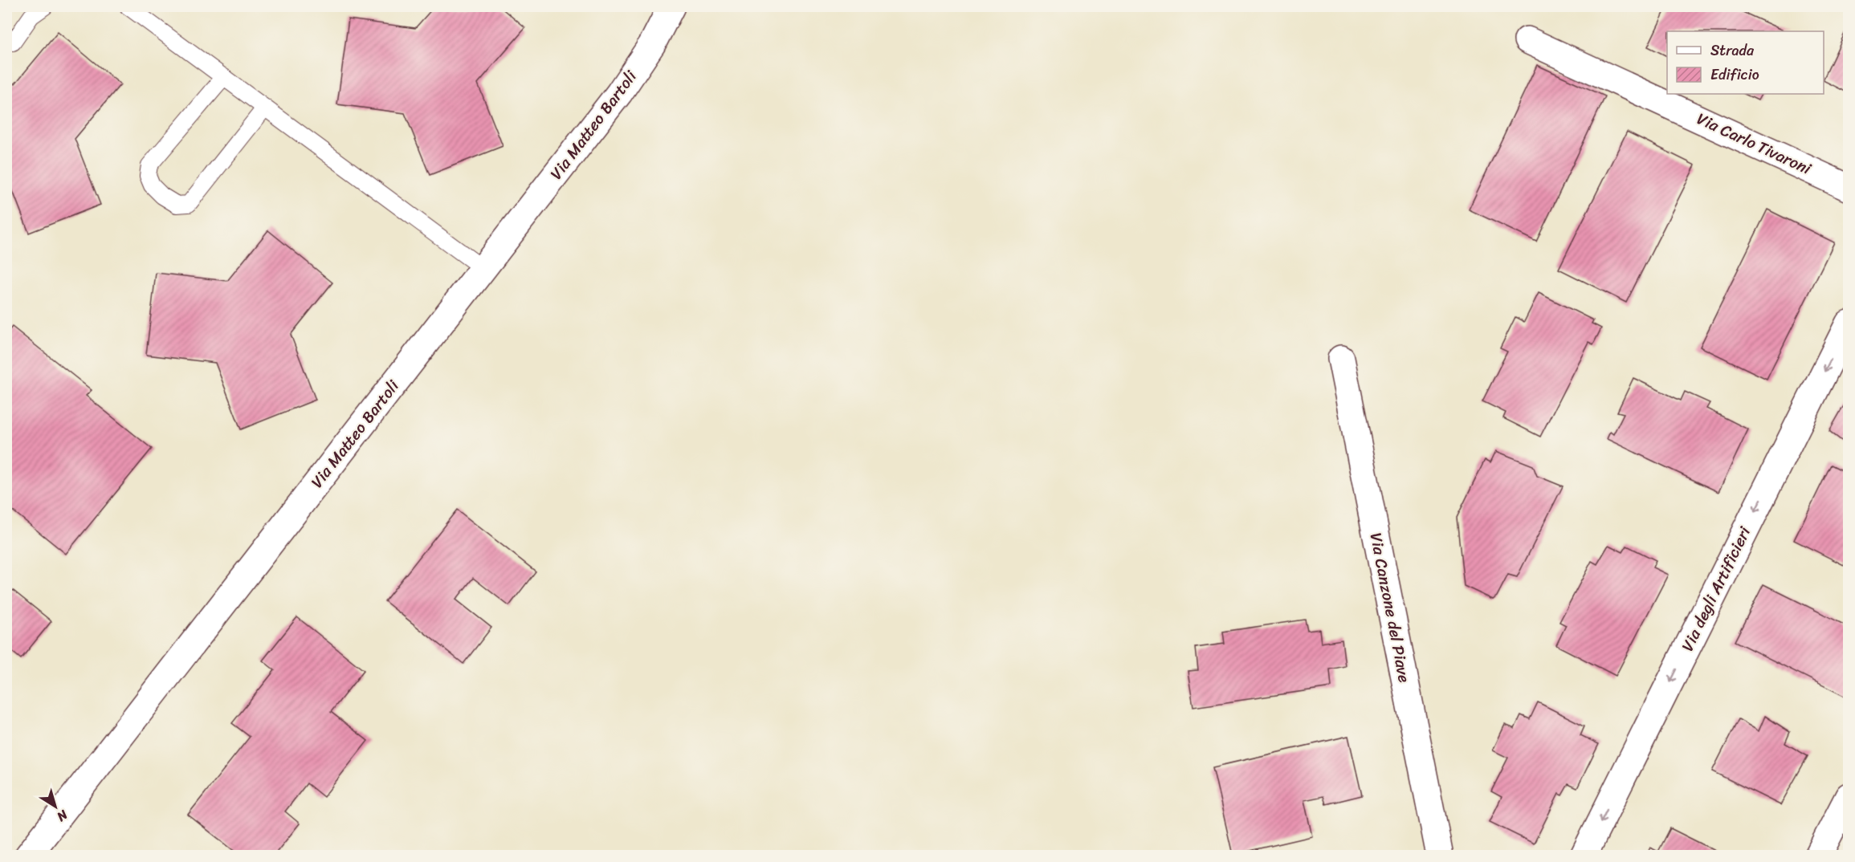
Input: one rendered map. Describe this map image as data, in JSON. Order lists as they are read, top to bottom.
{
  "streets": {
    "street": [
      "Via Matteo Bartoli",
      "Via Carlo Tivaroni",
      "Via degli Artificieri",
      "Via Canzone del Piave"
    ]
  },
  "one_way": ["Via degli Artificieri"],
  "legend": ["Strada", "Edificio"],
  "north": "bottom right"
}
